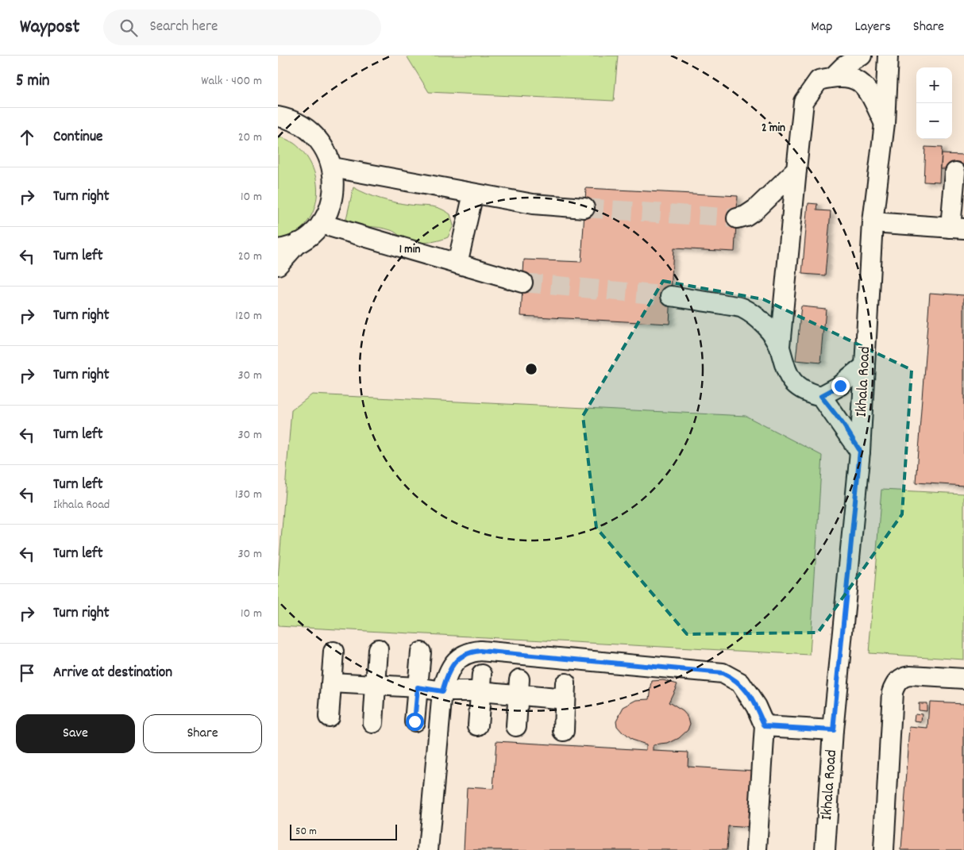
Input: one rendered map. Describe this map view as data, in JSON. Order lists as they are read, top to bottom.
{
  "streets": {
    "street": ["Ikhala Road"]
  },
  "scale_bar": "50 m",
  "page": {
    "header": "Waypost",
    "search": "Search here",
    "nav": ["Map", "Layers", "Share"],
    "heading": ["5 min", "Walk · 400 m"],
    "map_buttons": ["+", "−"],
    "list": [
      ["Continue", "20 m"],
      ["Turn right", "10 m"],
      ["Turn left", "20 m"],
      ["Turn right", "120 m"],
      ["Turn right", "30 m"],
      ["Turn left", "30 m"],
      ["Turn left", "Ikhala Road", "130 m"],
      ["Turn left", "30 m"],
      ["Turn right", "10 m"],
      "Arrive at destination"
    ],
    "buttons": ["Save", "Share"],
    "scale": "50 m"
  },
  "rings": ["2 min", "1 min"]
}
